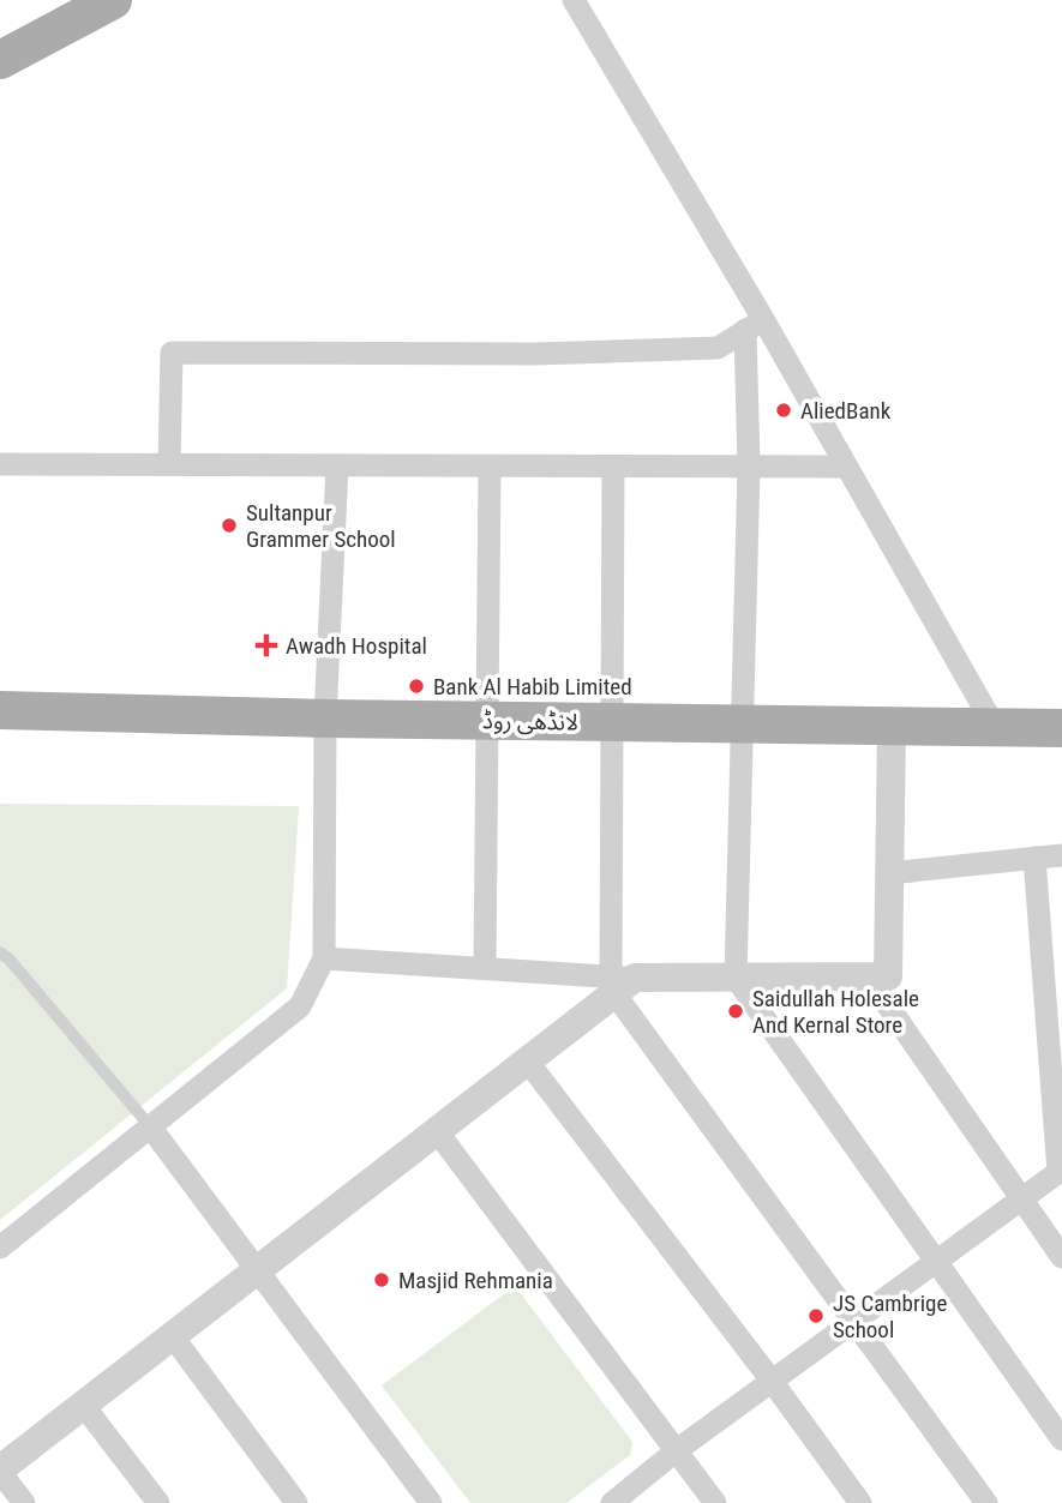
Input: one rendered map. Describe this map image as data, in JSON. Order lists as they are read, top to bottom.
{
  "streets": {
    "main road": ["لانڈھی روڈ"]
  },
  "places": {
    "other": [
      "AliedBank",
      "Sultanpur Grammer School",
      "Bank Al Habib Limited",
      "Saidullah Holesale And Kernal Store",
      "Masjid Rehmania",
      "JS Cambrige School"
    ],
    "health": ["Awadh Hospital"]
  }
}
